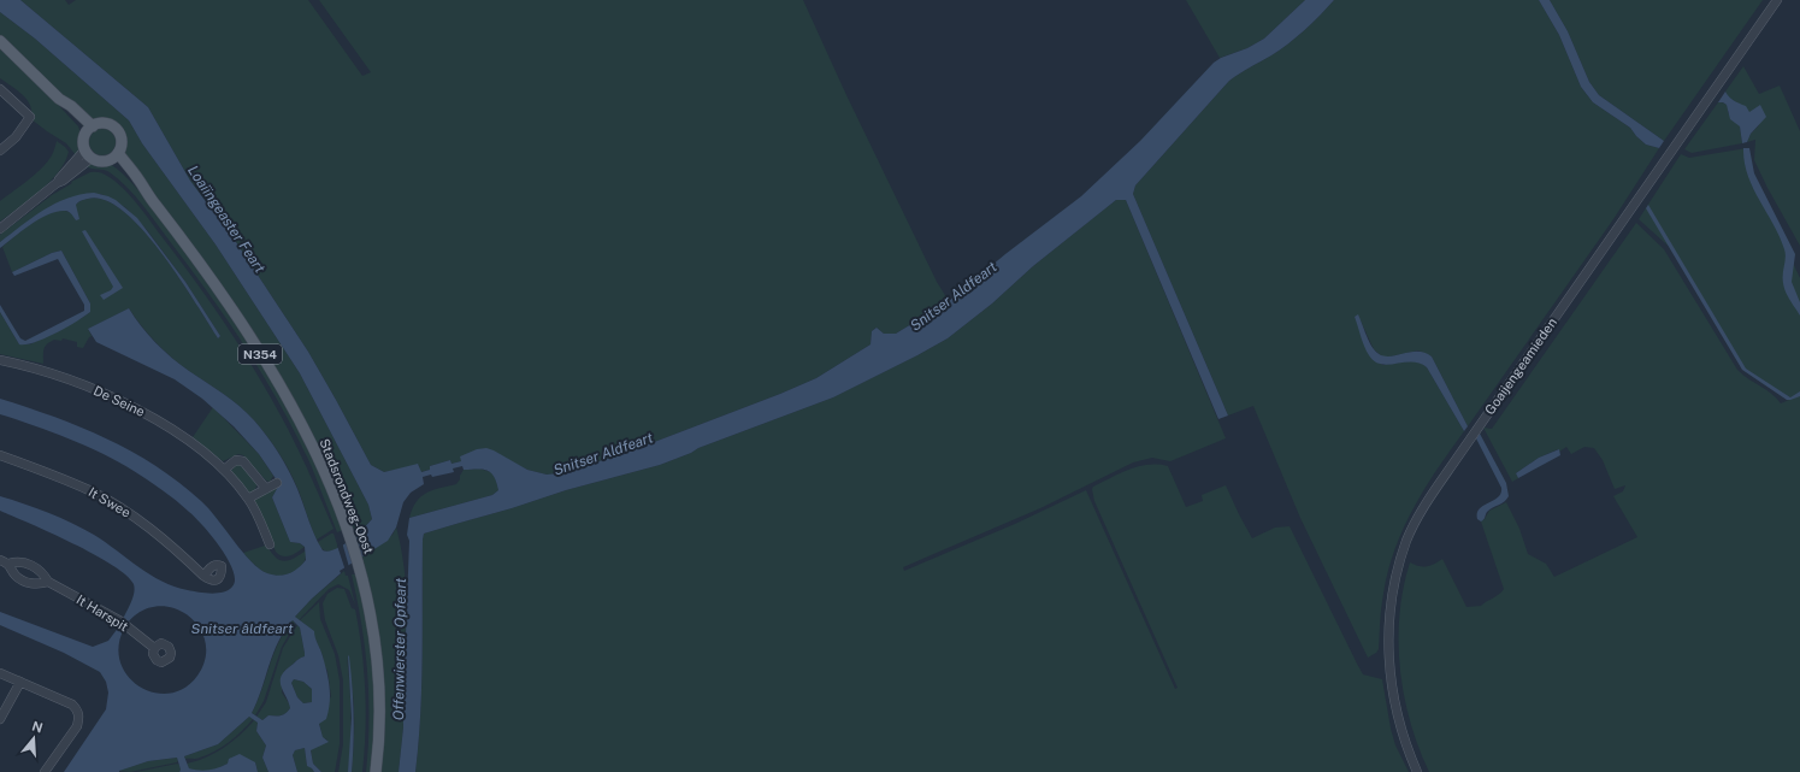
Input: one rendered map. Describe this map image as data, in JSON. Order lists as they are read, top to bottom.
{
  "streets": {
    "main road": ["N354", "Stadsrondweg-Oost"],
    "street": [
      "Goaijengeamieden",
      "De Seine",
      "It Swee",
      "It Harspit"
    ]
  },
  "water": [
    "Loaiïngeaster Feart",
    "Snitser Aldfeart",
    "Snitser âldfeart",
    "Offenwierster Opfeart"
  ],
  "north": "top"
}
